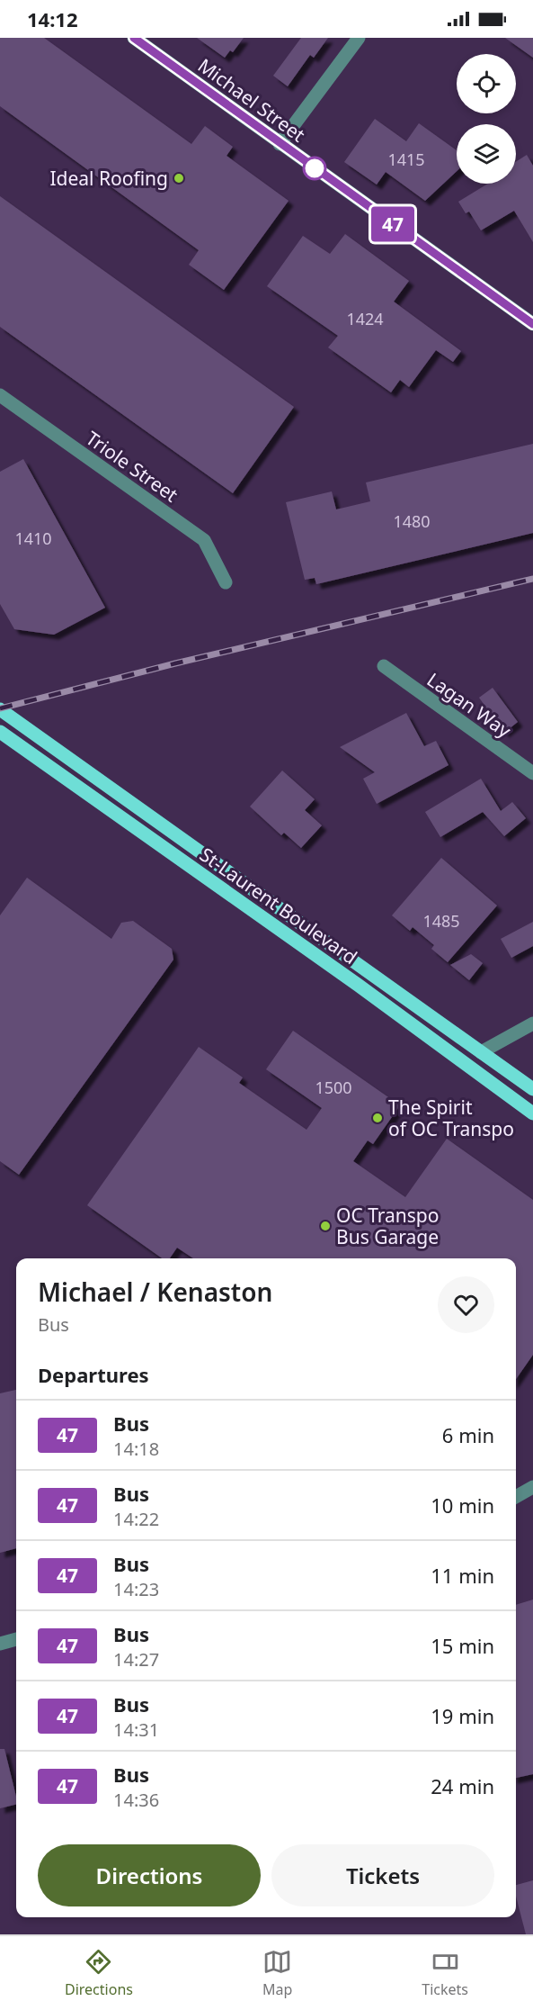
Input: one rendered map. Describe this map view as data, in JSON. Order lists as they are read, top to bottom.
{
  "streets": {
    "main road": ["St-Laurent Boulevard"],
    "street": ["Michael Street", "Triole Street", "Lagan Way"]
  },
  "places": ["Ideal Roofing", "The Spirit of OC Transpo", "OC Transpo Bus Garage"],
  "lines": ["bus line 47"],
  "house_numbers": [
    "1415",
    "1424",
    "1480",
    "1410",
    "1485",
    "1500"
  ],
  "page": {
    "status": "14:12",
    "on_map": "47",
    "heading": [
      ["Michael / Kenaston", "Bus"],
      "Departures"
    ],
    "list": [
      {
        "mark": "47",
        "name": "Bus",
        "note": "14:18",
        "value": "6 min"
      },
      {
        "mark": "47",
        "name": "Bus",
        "note": "14:22",
        "value": "10 min"
      },
      {
        "mark": "47",
        "name": "Bus",
        "note": "14:23",
        "value": "11 min"
      },
      {
        "mark": "47",
        "name": "Bus",
        "note": "14:27",
        "value": "15 min"
      },
      {
        "mark": "47",
        "name": "Bus",
        "note": "14:31",
        "value": "19 min"
      },
      {
        "mark": "47",
        "name": "Bus",
        "note": "14:36",
        "value": "24 min"
      }
    ],
    "buttons": ["Directions", "Tickets"],
    "tabs": ["Directions", "Map", "Tickets"]
  }
}
